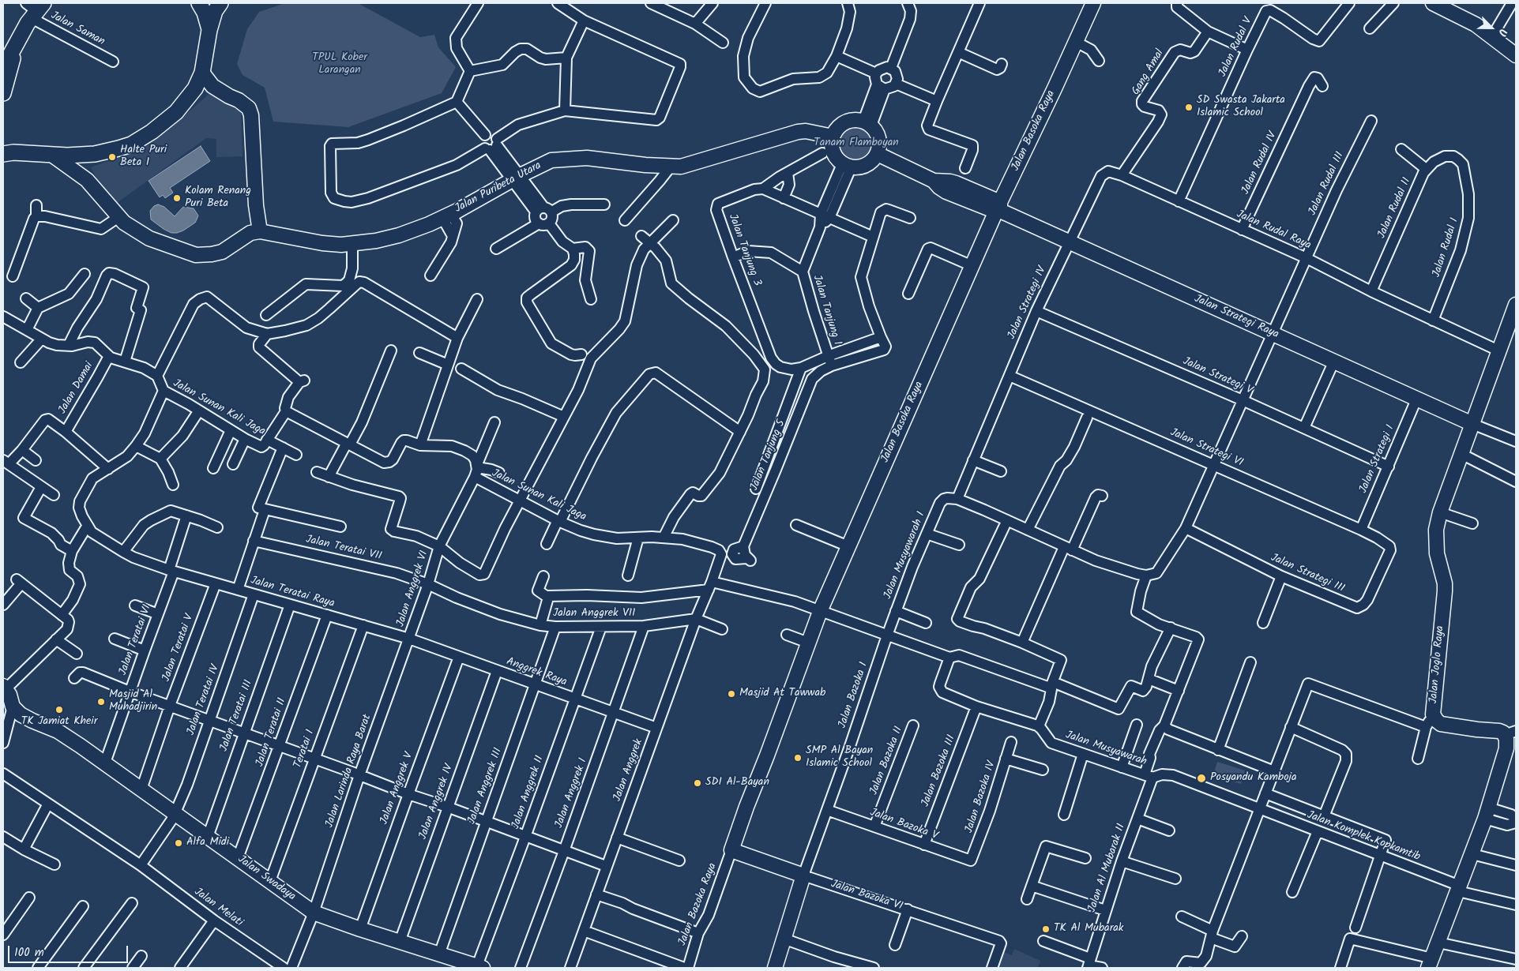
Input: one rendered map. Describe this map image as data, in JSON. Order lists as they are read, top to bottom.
{
  "streets": {
    "street": [
      "Jalan Saman",
      "Jalan Rudal V",
      "Gang Amal",
      "Jalan Basoka Raya",
      "Jalan Rudal IV",
      "Jalan Rudal III",
      "Jalan Puribeta Utara",
      "Jalan Rudal II",
      "Jalan Rudal Raya",
      "Jalan Rudal I",
      "Jalan Tanjung 3",
      "Jalan Strategi IV",
      "Jalan Tanjung 1",
      "Jalan Strategi Raya",
      "Jalan Strategi V",
      "Jalan Damai",
      "Jalan Sunan Kali Jaga",
      "Jalan Strategi VI",
      "Jalan Tanjung 5",
      "Jalan Strategi I",
      "Jalan Teratai VII",
      "Jalan Musyawarah I",
      "Jalan Strategi III",
      "Jalan Anggrek VI",
      "Jalan Teratai Raya",
      "Jalan Anggrek VII",
      "Jalan Teratai VI",
      "Jalan Teratai V",
      "Jalan Joglo Raya",
      "Anggrek Raya",
      "Jalan Bazoka I",
      "Jalan Teratai IV",
      "Jalan Teratai III",
      "Jalan Teratai II",
      "Teratai 1",
      "Jalan Musyawarah",
      "Jalan Bazoka II",
      "Jalan Anggrek",
      "Jalan Larinda Raya Barat",
      "Jalan Bazoka III",
      "Jalan Anggrek III",
      "Jalan Anggrek V",
      "Jalan Anggrek II",
      "Jalan Anggrek I",
      "Jalan Bazoka IV",
      "Jalan Anggrek IV",
      "Jalan Bazoka V",
      "Jalan Komplek Kopkamtib",
      "Jalan Al Mubarak II",
      "Jalan Swadaya",
      "Jalan Bazoka VI",
      "Jalan Bazoka Raya",
      "Jalan Melati"
    ]
  },
  "crossings": [
    ["Jalan Rudal V", "Jalan Rudal Raya"],
    ["Gang Amal", "Jalan Rudal Raya"],
    ["Jalan Basoka Raya", "Jalan Strategi Raya"],
    ["Jalan Basoka Raya", "Jalan Bazoka VI"],
    ["Jalan Basoka Raya", "Jalan Bazoka Raya"],
    ["Jalan Rudal IV", "Jalan Rudal Raya"],
    ["Jalan Rudal III", "Jalan Rudal Raya"],
    ["Jalan Puribeta Utara", "Jalan Tanjung 1"],
    ["Jalan Rudal II", "Jalan Rudal Raya"],
    ["Jalan Rudal II", "Jalan Rudal I"],
    ["Jalan Rudal Raya", "Jalan Rudal I"],
    ["Jalan Rudal Raya", "Jalan Strategi IV"],
    ["Jalan Rudal Raya", "Jalan Strategi Raya"],
    ["Jalan Rudal Raya", "Jalan Joglo Raya"],
    ["Jalan Tanjung 3", "Jalan Tanjung 1"],
    ["Jalan Tanjung 3", "Jalan Tanjung 5"],
    ["Jalan Strategi IV", "Jalan Strategi Raya"],
    ["Jalan Strategi IV", "Jalan Strategi V"],
    ["Jalan Strategi IV", "Jalan Strategi VI"],
    ["Jalan Strategi IV", "Jalan Musyawarah I"],
    ["Jalan Tanjung 1", "Jalan Tanjung 5"],
    ["Jalan Strategi Raya", "Jalan Strategi I"],
    ["Jalan Strategi Raya", "Jalan Joglo Raya"],
    ["Jalan Strategi V", "Jalan Strategi I"],
    ["Jalan Sunan Kali Jaga", "Jalan Anggrek VI"],
    ["Jalan Sunan Kali Jaga", "Jalan Anggrek"],
    ["Jalan Strategi VI", "Jalan Strategi I"],
    ["Jalan Strategi VI", "Jalan Strategi III"],
    ["Jalan Teratai VII", "Jalan Anggrek VI"],
    ["Jalan Teratai VII", "Jalan Anggrek VII"],
    ["Jalan Musyawarah I", "Jalan Bazoka I"],
    ["Jalan Anggrek VI", "Jalan Teratai Raya"],
    ["Jalan Anggrek VI", "Jalan Anggrek VII"],
    ["Jalan Anggrek VI", "Anggrek Raya"],
    ["Jalan Anggrek VI", "Jalan Larinda Raya Barat"],
    ["Jalan Teratai Raya", "Jalan Teratai VI"],
    ["Jalan Teratai Raya", "Jalan Teratai V"],
    ["Jalan Teratai Raya", "Anggrek Raya"],
    ["Jalan Teratai Raya", "Jalan Teratai IV"],
    ["Jalan Teratai Raya", "Jalan Teratai III"],
    ["Jalan Teratai Raya", "Jalan Teratai II"],
    ["Jalan Teratai Raya", "Teratai 1"],
    ["Jalan Teratai Raya", "Jalan Larinda Raya Barat"],
    ["Jalan Anggrek VII", "Jalan Anggrek"],
    ["Jalan Anggrek VII", "Jalan Anggrek III"],
    ["Jalan Anggrek VII", "Jalan Anggrek II"],
    ["Jalan Anggrek VII", "Jalan Anggrek I"],
    ["Jalan Teratai VI", "Jalan Swadaya"],
    ["Jalan Teratai V", "Jalan Swadaya"],
    ["Jalan Joglo Raya", "Jalan Komplek Kopkamtib"],
    ["Anggrek Raya", "Jalan Anggrek"],
    ["Anggrek Raya", "Jalan Larinda Raya Barat"],
    ["Anggrek Raya", "Jalan Anggrek III"],
    ["Anggrek Raya", "Jalan Anggrek V"],
    ["Anggrek Raya", "Jalan Anggrek II"],
    ["Anggrek Raya", "Jalan Anggrek I"],
    ["Anggrek Raya", "Jalan Anggrek IV"],
    ["Jalan Bazoka I", "Jalan Bazoka V"],
    ["Jalan Bazoka I", "Jalan Bazoka VI"],
    ["Jalan Teratai IV", "Jalan Swadaya"],
    ["Jalan Teratai III", "Jalan Swadaya"],
    ["Jalan Teratai II", "Jalan Swadaya"],
    ["Teratai 1", "Jalan Swadaya"],
    ["Jalan Musyawarah", "Jalan Komplek Kopkamtib"],
    ["Jalan Musyawarah", "Jalan Al Mubarak II"],
    ["Jalan Bazoka II", "Jalan Bazoka V"],
    ["Jalan Larinda Raya Barat", "Jalan Swadaya"],
    ["Jalan Bazoka III", "Jalan Bazoka V"],
    ["Jalan Anggrek III", "Jalan Swadaya"],
    ["Jalan Anggrek V", "Jalan Swadaya"],
    ["Jalan Anggrek II", "Jalan Swadaya"],
    ["Jalan Bazoka IV", "Jalan Bazoka V"],
    ["Jalan Anggrek IV", "Jalan Swadaya"],
    ["Jalan Bazoka VI", "Jalan Bazoka Raya"]
  ],
  "parks": ["TPUL Kober Larangan", "Tanam Flamboyan"],
  "places": [
    "SD Swasta Jakarta Islamic School",
    "Halte Puri Beta 1",
    "Kolam Renang Puri Beta",
    "Masjid At Tawwab",
    "Masjid Al Muhadjirin",
    "TK Jamiat Kheir",
    "SMP Al Bayan Islamic School",
    "Posyandu Kamboja",
    "SDI Al-Bayan",
    "Alfa Midi",
    "TK Al Mubarak"
  ],
  "scale_bar": "100 m",
  "north": "bottom right"
}
